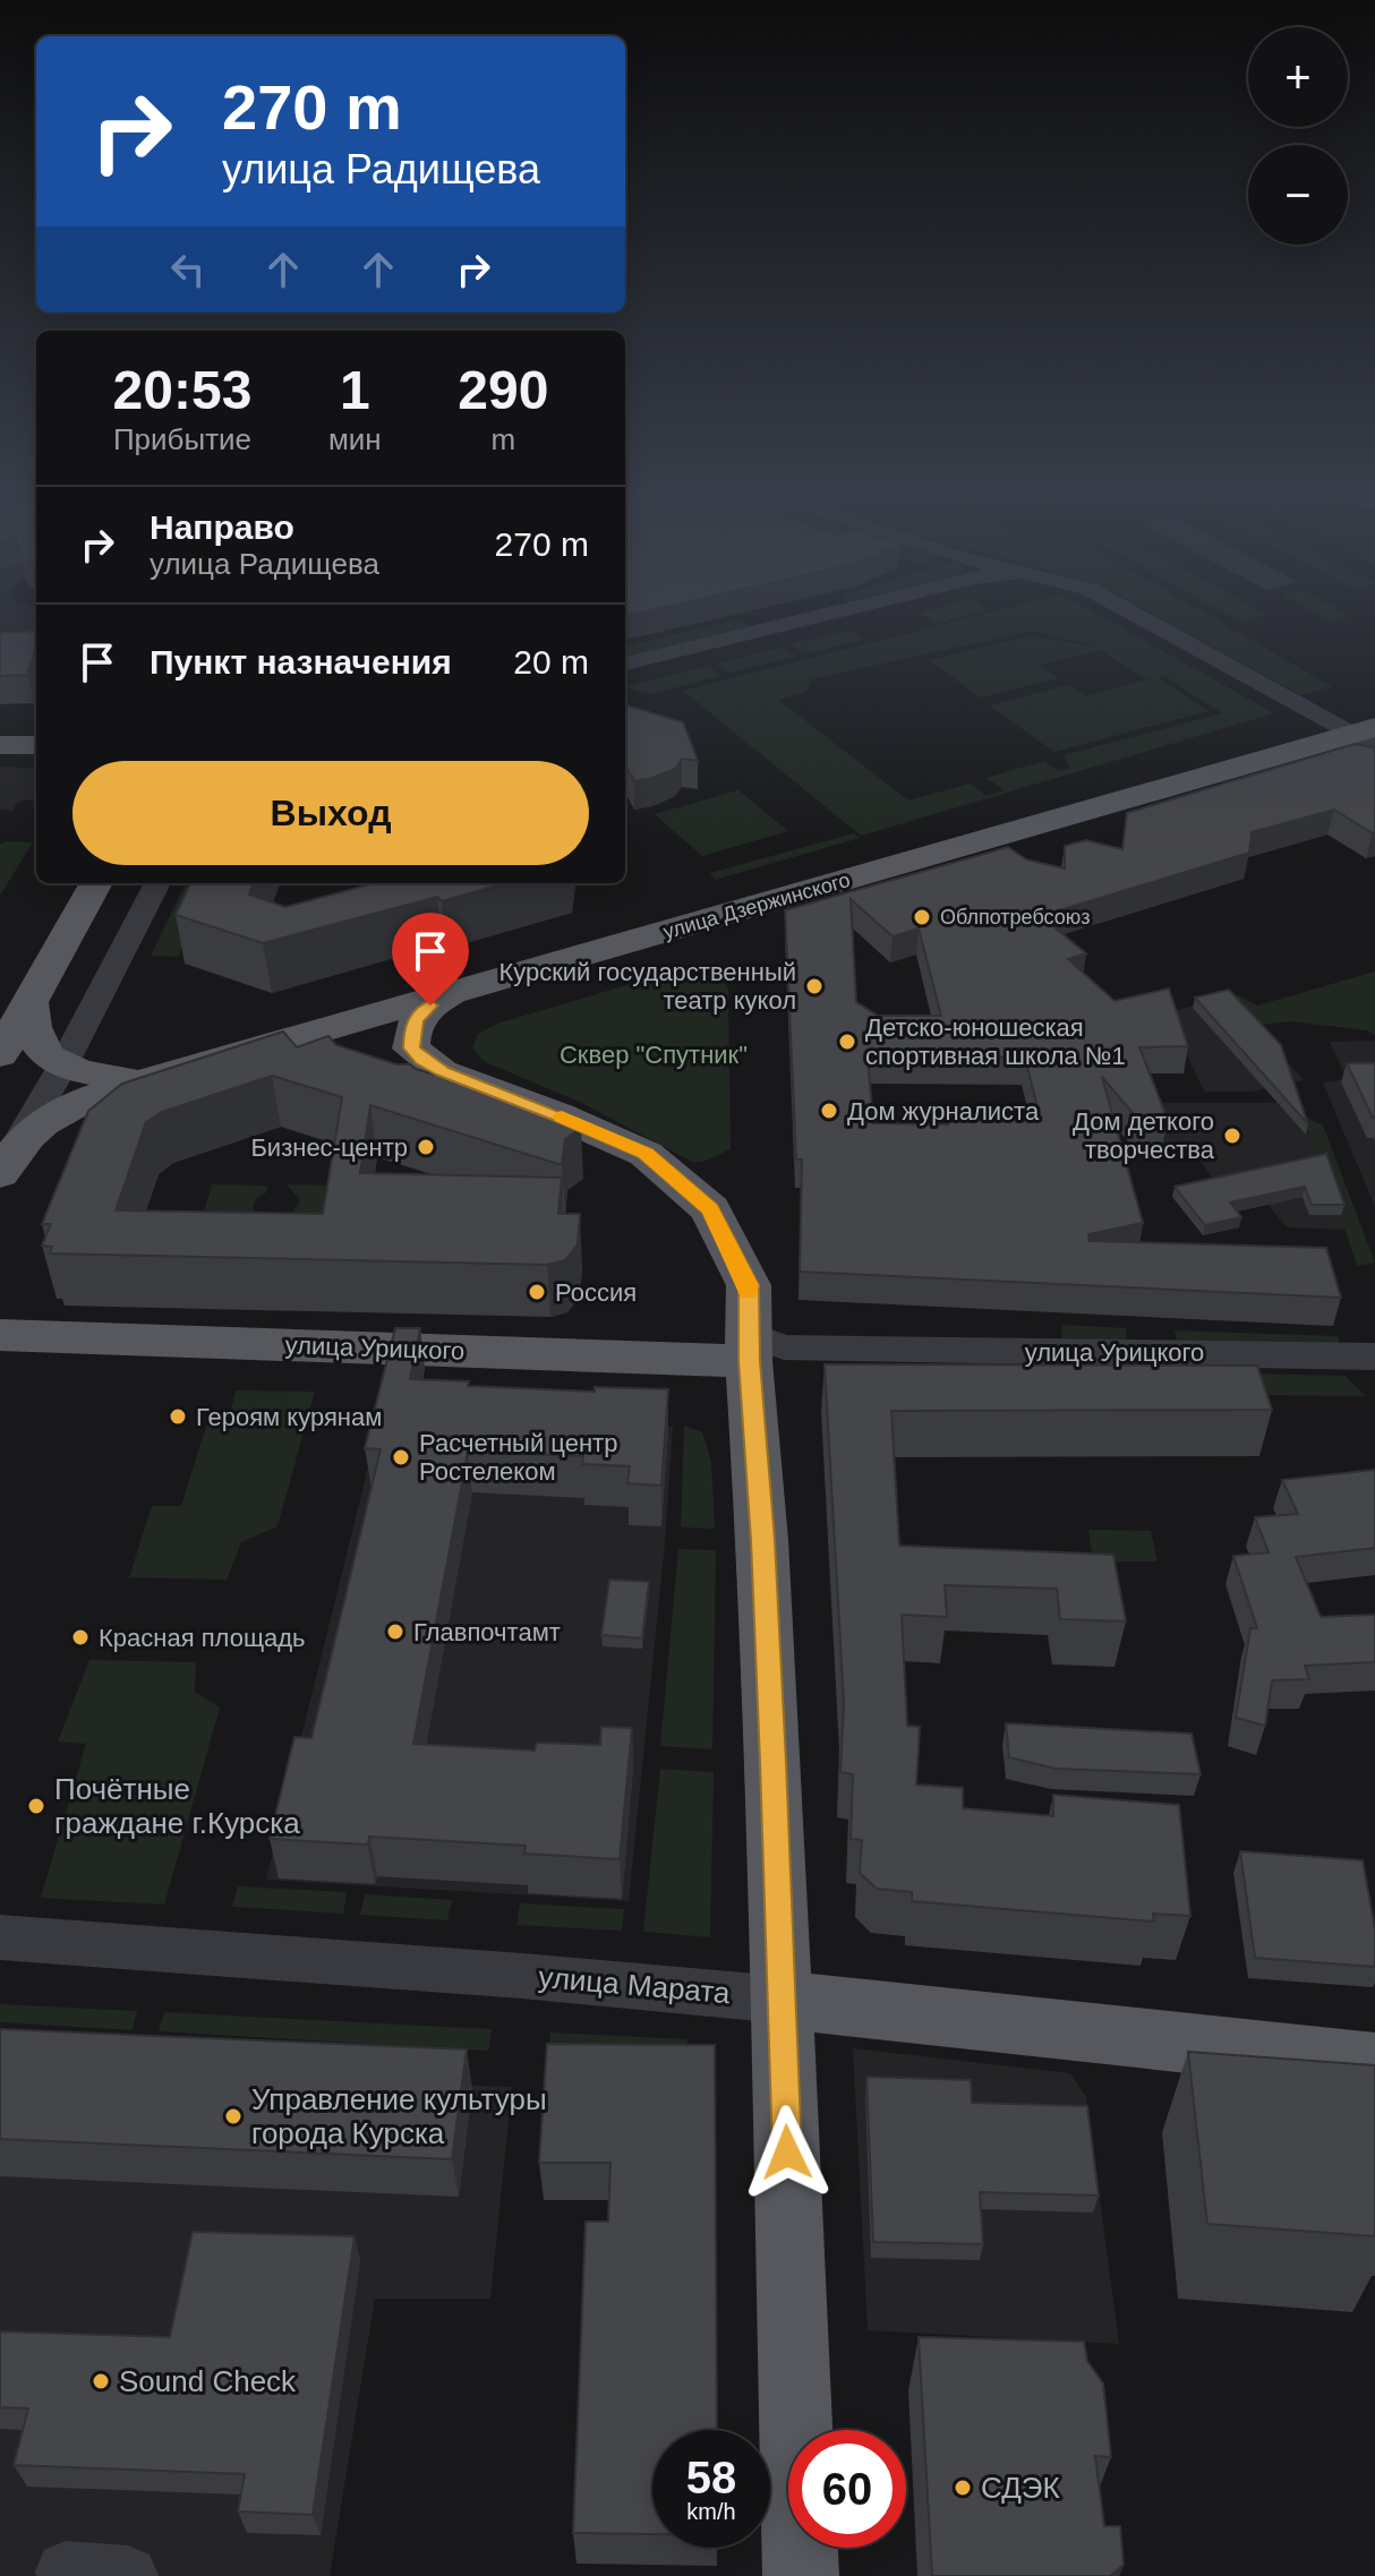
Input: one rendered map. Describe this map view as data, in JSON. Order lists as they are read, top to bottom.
{
  "streets": {
    "main road": ["улица Дзержинского", "улица Урицкого", "улица Марата"]
  },
  "parks": ["Сквер \"Спутник\""],
  "places": [
    "Облпотребсоюз",
    "Курский государственный театр кукол",
    "Детско-юношеская спортивная школа №1",
    "Дом журналиста",
    "Дом деткого творчества",
    "Бизнес-центр",
    "Россия",
    "Героям курянам",
    "Расчетный центр Ростелеком",
    "Главпочтамт",
    "Красная площадь",
    "Почётные граждане г.Курска",
    "Управление культуры города Курска",
    "Sound Check",
    "СДЭК"
  ],
  "page": {
    "map_buttons": ["+", "−"],
    "turn": ["270 m", "улица Радищева"],
    "eta": [
      "20:53",
      "Прибытие",
      "1",
      "мин",
      "290",
      "m"
    ],
    "list": [
      {
        "name": "Направо",
        "note": "улица Радищева",
        "value": "270 m"
      },
      {
        "name": "Пункт назначения",
        "value": "20 m"
      }
    ],
    "buttons": "Выход",
    "speed": "58 km/h",
    "limit": "60"
  }
}
